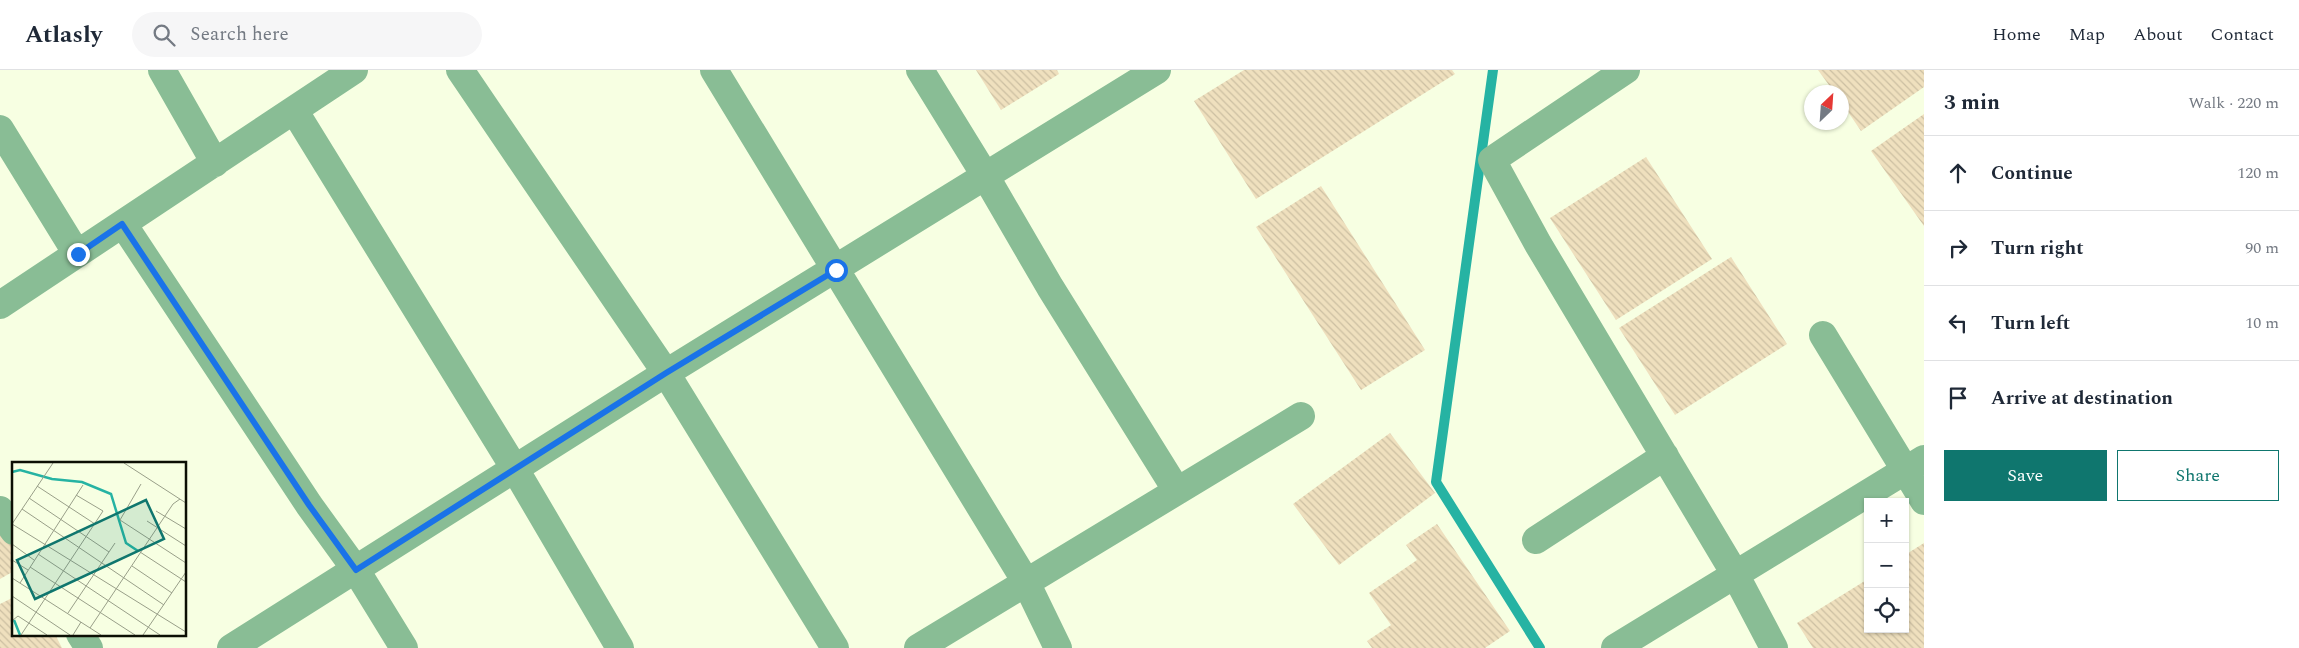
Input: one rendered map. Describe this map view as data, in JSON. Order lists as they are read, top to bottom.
{
  "north": "top right",
  "page": {
    "header": "Atlasly",
    "search": "Search here",
    "nav": [
      "Home",
      "Map",
      "About",
      "Contact"
    ],
    "heading": ["3 min", "Walk · 220 m"],
    "list": [
      ["Continue", "120 m"],
      ["Turn right", "90 m"],
      ["Turn left", "10 m"],
      "Arrive at destination"
    ],
    "buttons": ["Save", "Share"],
    "map_buttons": ["+", "−"]
  }
}
